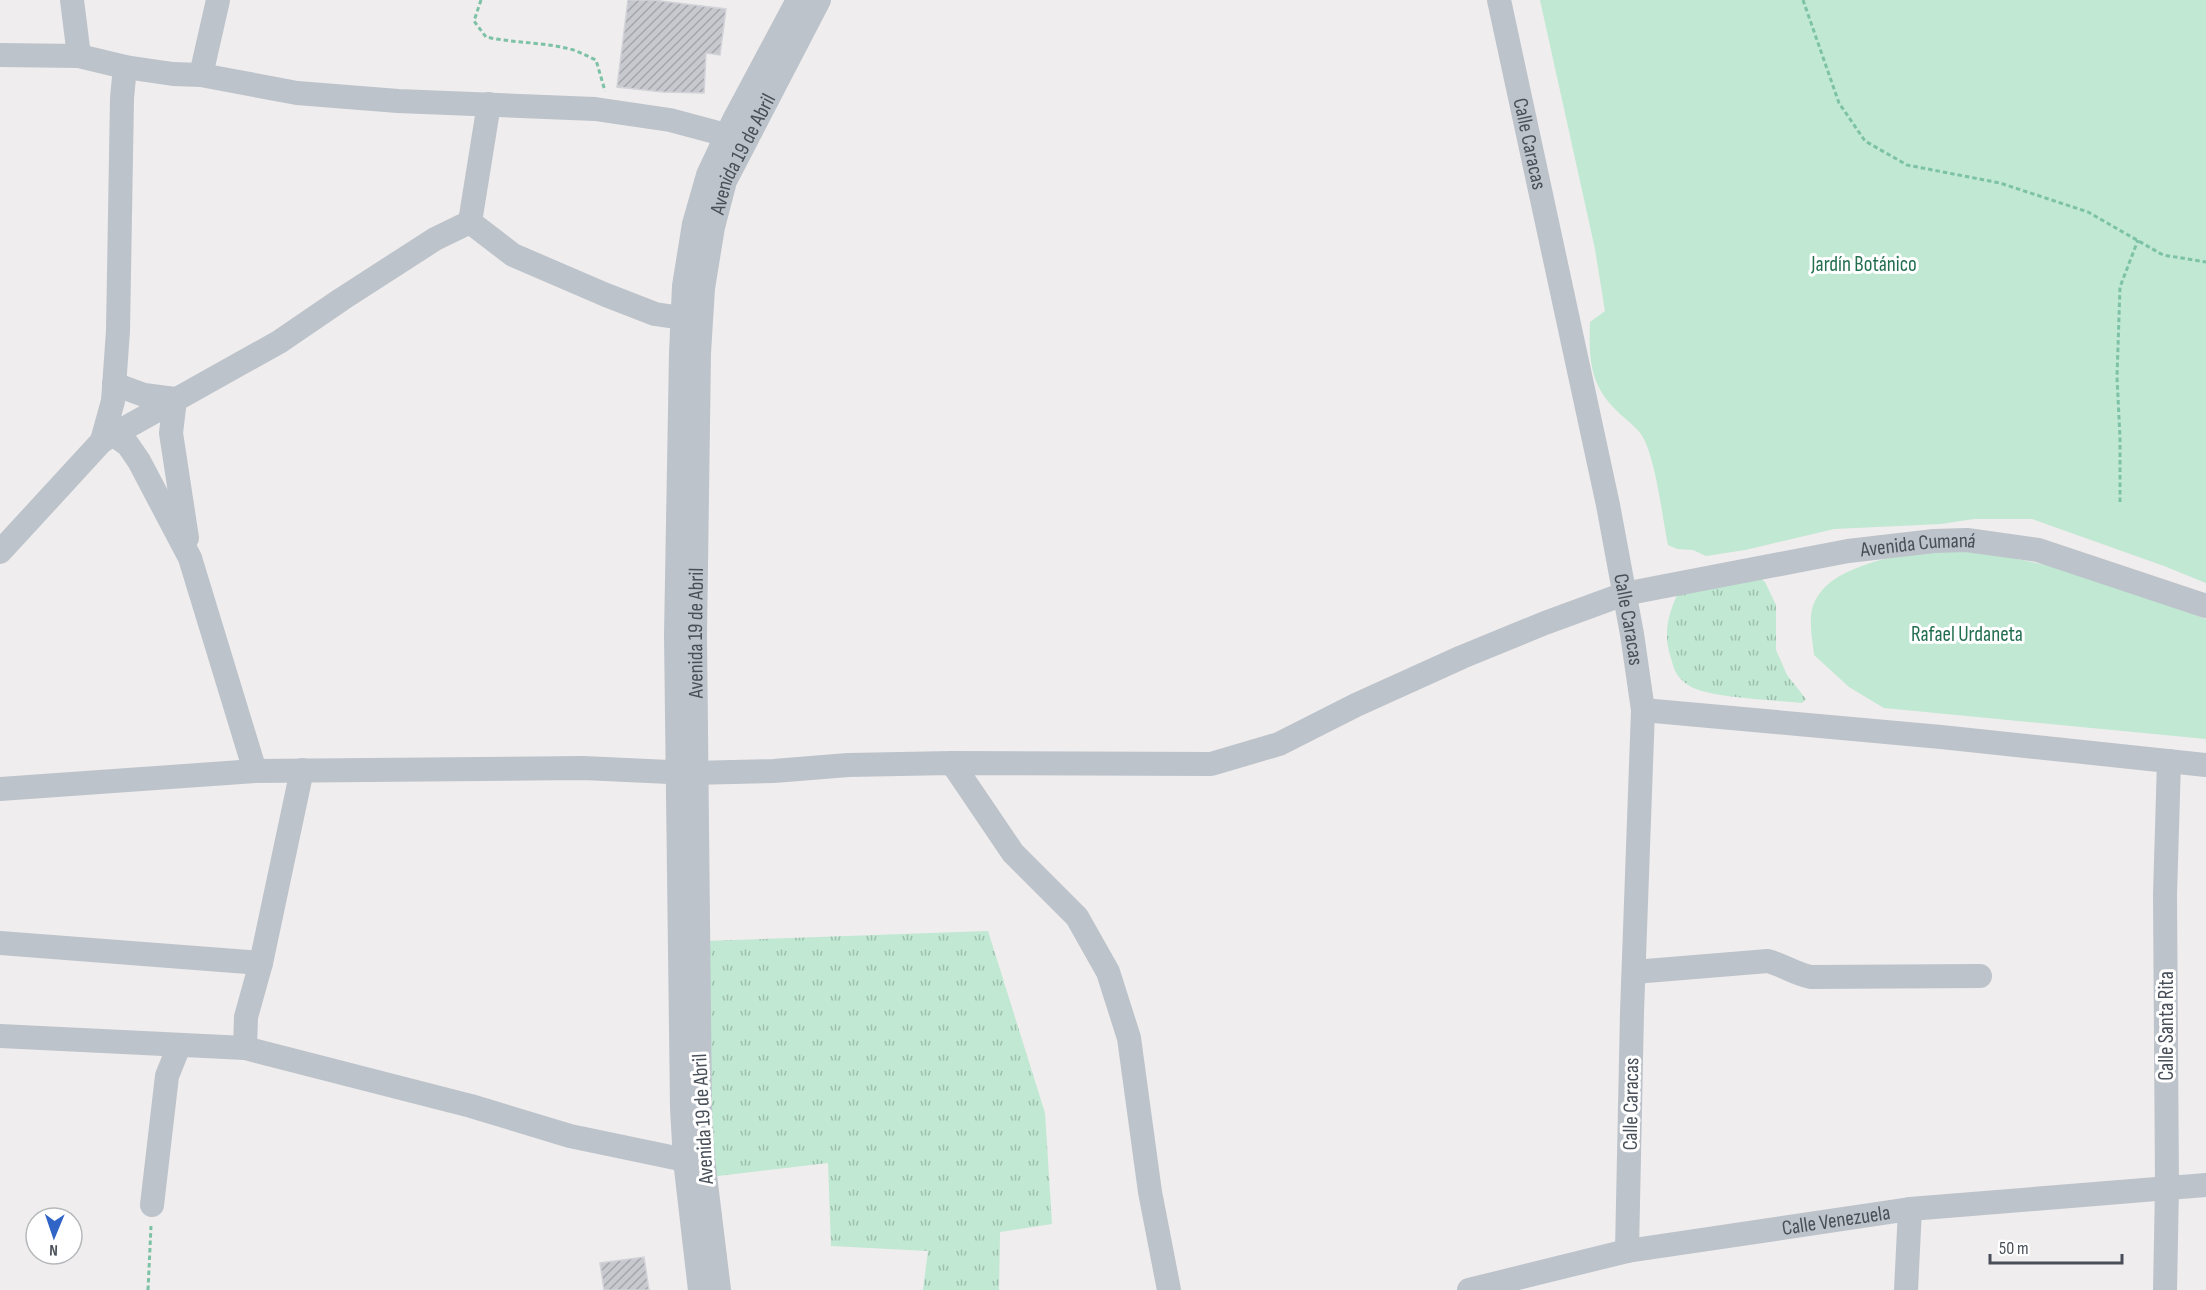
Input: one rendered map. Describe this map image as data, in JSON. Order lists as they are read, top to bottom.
{
  "streets": {
    "street": [
      "Calle Caracas",
      "Avenida 19 de Abril",
      "Avenida Cumaná",
      "Calle Santa Rita",
      "Calle Venezuela"
    ]
  },
  "crossings": [
    ["Calle Caracas", "Avenida Cumaná"],
    ["Calle Caracas", "Calle Venezuela"],
    ["Avenida 19 de Abril", "Avenida Cumaná"],
    ["Calle Santa Rita", "Calle Venezuela"]
  ],
  "parks": ["Jardín Botánico", "Rafael Urdaneta"],
  "scale_bar": "50 m",
  "north": "bottom"
}
